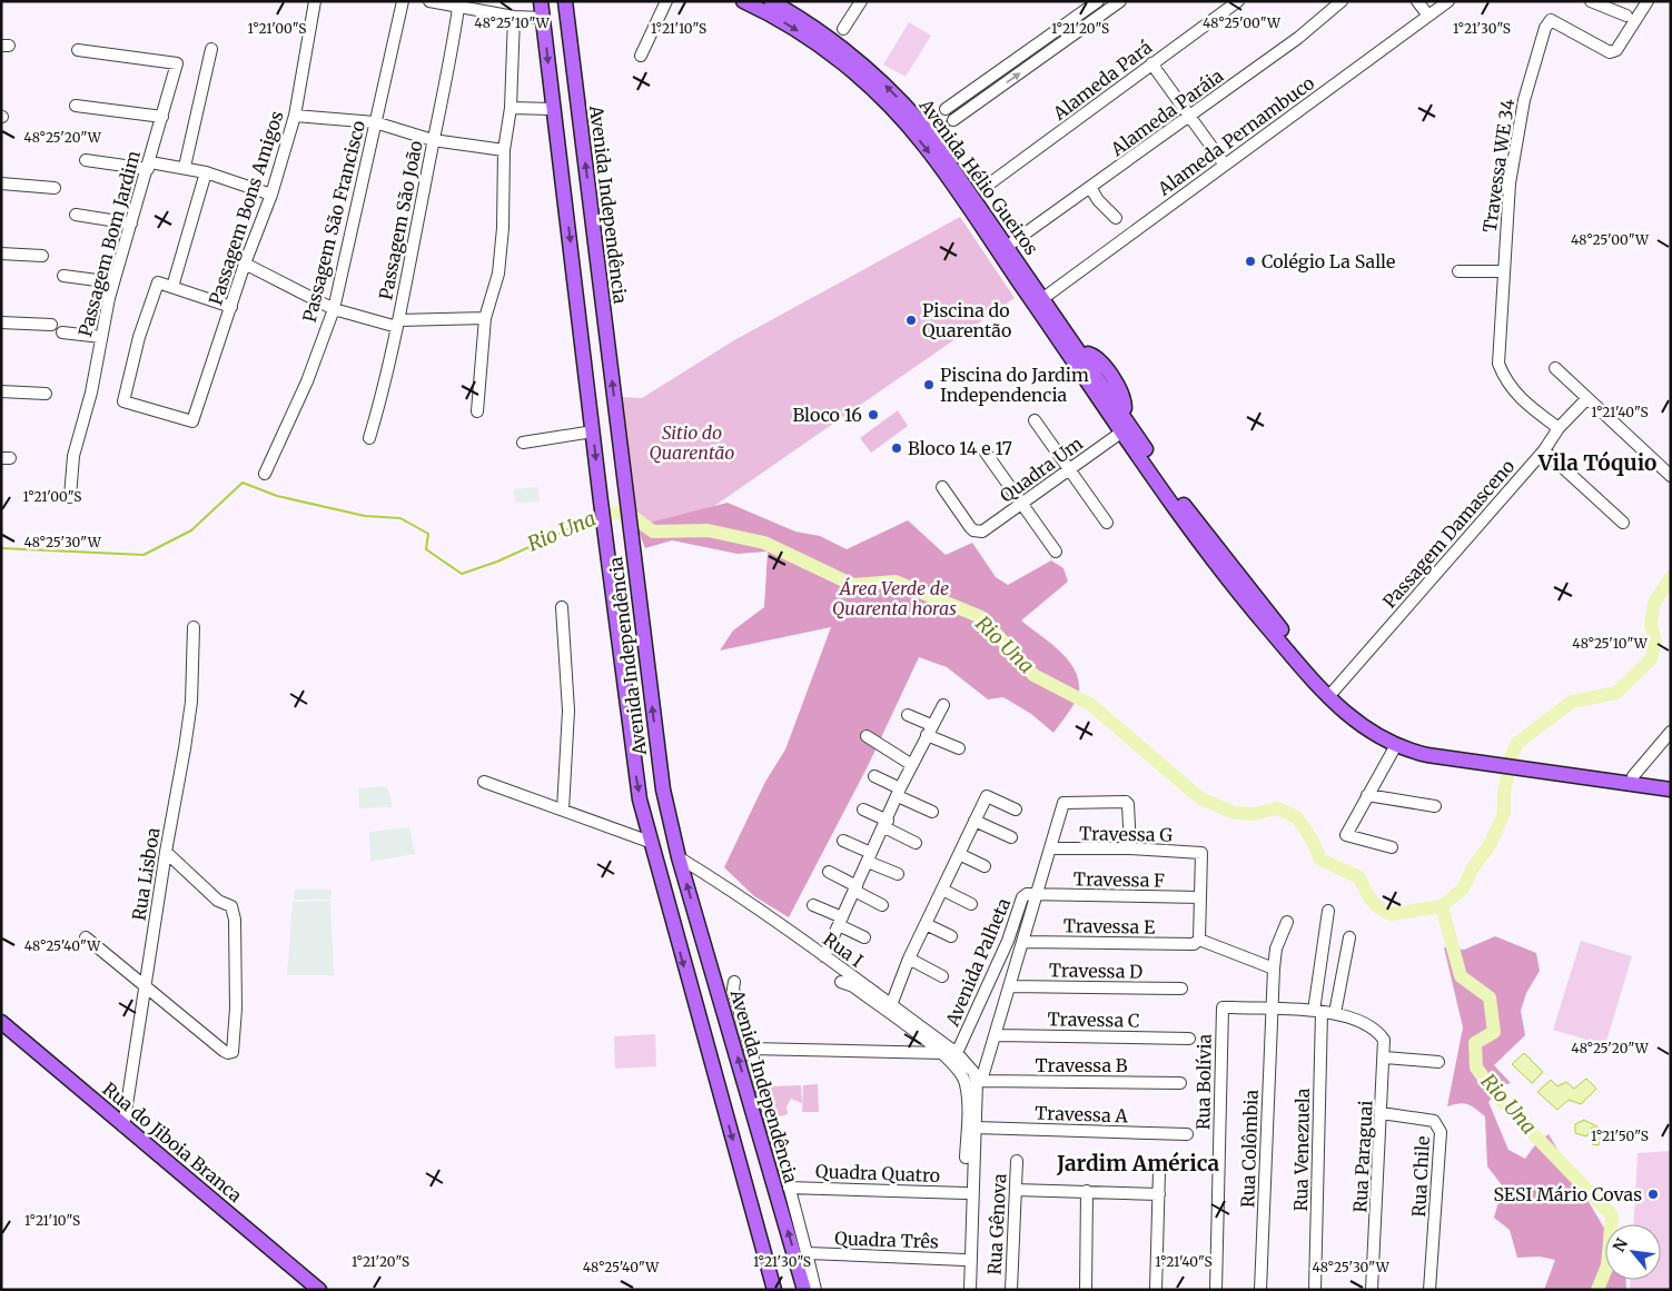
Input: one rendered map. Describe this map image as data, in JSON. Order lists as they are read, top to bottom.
{
  "streets": {
    "main road": ["Avenida Hélio Gueiros", "Avenida Independência", "Rua do Jiboia Branca"],
    "street": [
      "Alameda Pará",
      "Alameda Paráia",
      "Alameda Pernambuco",
      "Travessa WE 34",
      "Passagem Bons Amigos",
      "Passagem São João",
      "Passagem São Francisco",
      "Passagem Bom Jardim",
      "Quadra Um",
      "Passagem Damasceno",
      "Travessa G",
      "Rua Lisboa",
      "Travessa F",
      "Travessa E",
      "Rua I",
      "Avenida Palheta",
      "Travessa D",
      "Travessa C",
      "Travessa B",
      "Rua Bolívia",
      "Travessa A",
      "Rua Colômbia",
      "Rua Venezuela",
      "Rua Paraguai",
      "Quadra Quatro",
      "Rua Chile",
      "Rua Gênova",
      "Quadra Três"
    ]
  },
  "crossings": [
    ["Alameda Paráia", "Avenida Hélio Gueiros"],
    ["Alameda Pernambuco", "Avenida Hélio Gueiros"],
    ["Travessa WE 34", "Passagem Damasceno"],
    ["Avenida Independência", "Rua I"],
    ["Travessa G", "Travessa F"],
    ["Rua Lisboa", "Rua do Jiboia Branca"],
    ["Travessa F", "Avenida Palheta"],
    ["Rua I", "Avenida Palheta"],
    ["Rua I", "Travessa B"],
    ["Rua Bolívia", "Rua Colômbia"],
    ["Rua Paraguai", "Rua Chile"]
  ],
  "districts": ["Vila Tóquio", "Jardim América"],
  "water": ["Rio Una"],
  "parks": ["Sitio do Quarentão", "Área Verde de Quarenta horas"],
  "places": [
    "Colégio La Salle",
    "Piscina do Quarentão",
    "Piscina do Jardim Independencia",
    "Bloco 16",
    "Bloco 14 e 17",
    "SESI Mário Covas"
  ],
  "north": "top left",
  "coordinates": [
    "48°25'10\"W",
    "48°25'00\"W",
    "1°21'00\"S",
    "1°21'10\"S",
    "1°21'20\"S",
    "1°21'30\"S",
    "48°25'20\"W",
    "1°21'40\"S",
    "48°25'30\"W",
    "48°25'40\"W",
    "1°21'50\"S"
  ]
}
